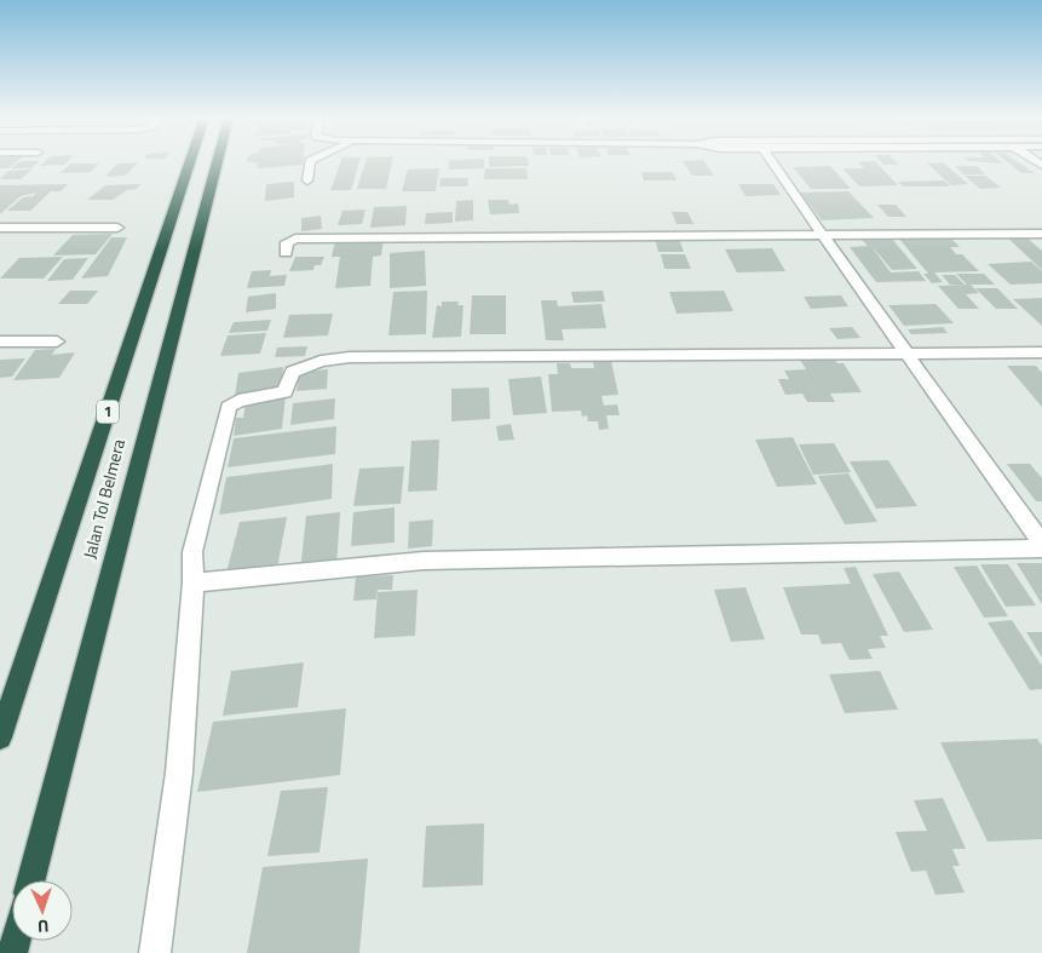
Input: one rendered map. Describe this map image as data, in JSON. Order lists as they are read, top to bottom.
{
  "streets": {
    "highway": ["1", "Jalan Tol Belmera"]
  },
  "north": "bottom"
}
